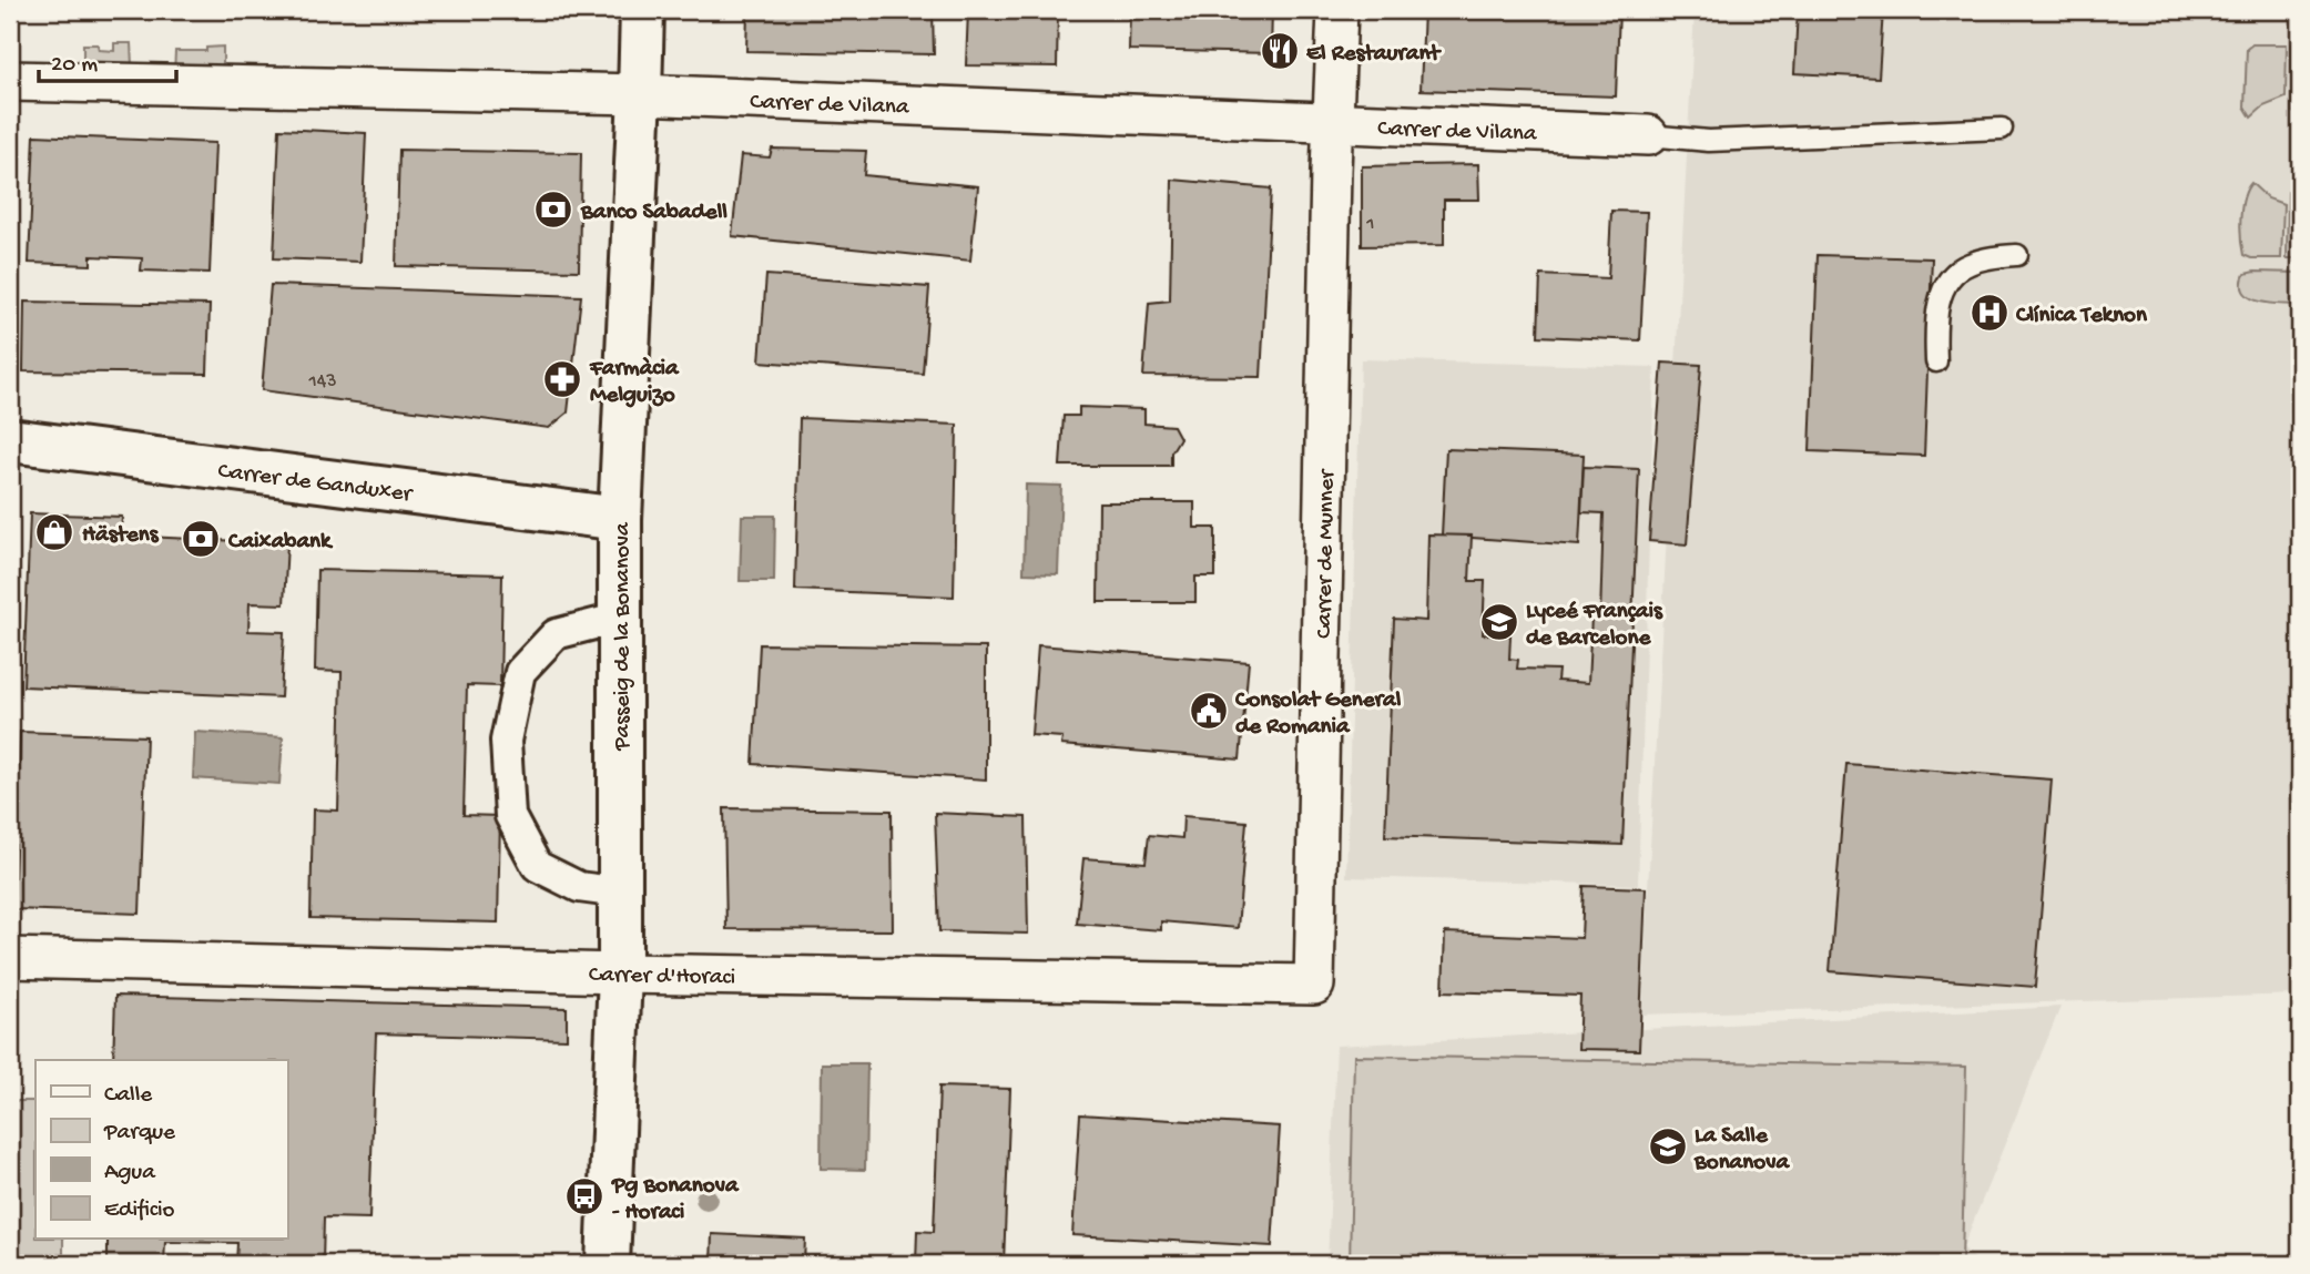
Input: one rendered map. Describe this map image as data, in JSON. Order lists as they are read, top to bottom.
{
  "streets": {
    "street": [
      "Carrer de Vilana",
      "Carrer de Ganduxer",
      "Carrer de Munner",
      "Passeig de la Bonanova",
      "Carrer d'Horaci"
    ]
  },
  "crossings": [
    ["Carrer de Vilana", "Carrer de Munner"],
    ["Carrer de Vilana", "Passeig de la Bonanova"],
    ["Carrer de Ganduxer", "Passeig de la Bonanova"],
    ["Carrer de Munner", "Carrer d'Horaci"],
    ["Passeig de la Bonanova", "Carrer d'Horaci"]
  ],
  "places": {
    "restaurant": ["El Restaurant"],
    "bank": ["Banco Sabadell", "Caixabank"],
    "hospital": ["Clínica Teknon"],
    "pharmacy": ["Farmàcia Melguizo"],
    "shop": ["Hästens"],
    "school or university": ["Lyceé Français de Barcelone", "La Salle Bonanova"],
    "public building": ["Consolat General de Romania"],
    "bus stop": ["Pg Bonanova - Horaci"]
  },
  "house_numbers": ["1", "143"],
  "legend": [
    "Calle",
    "Parque",
    "Agua",
    "Edificio"
  ],
  "scale_bar": "20 m"
}
